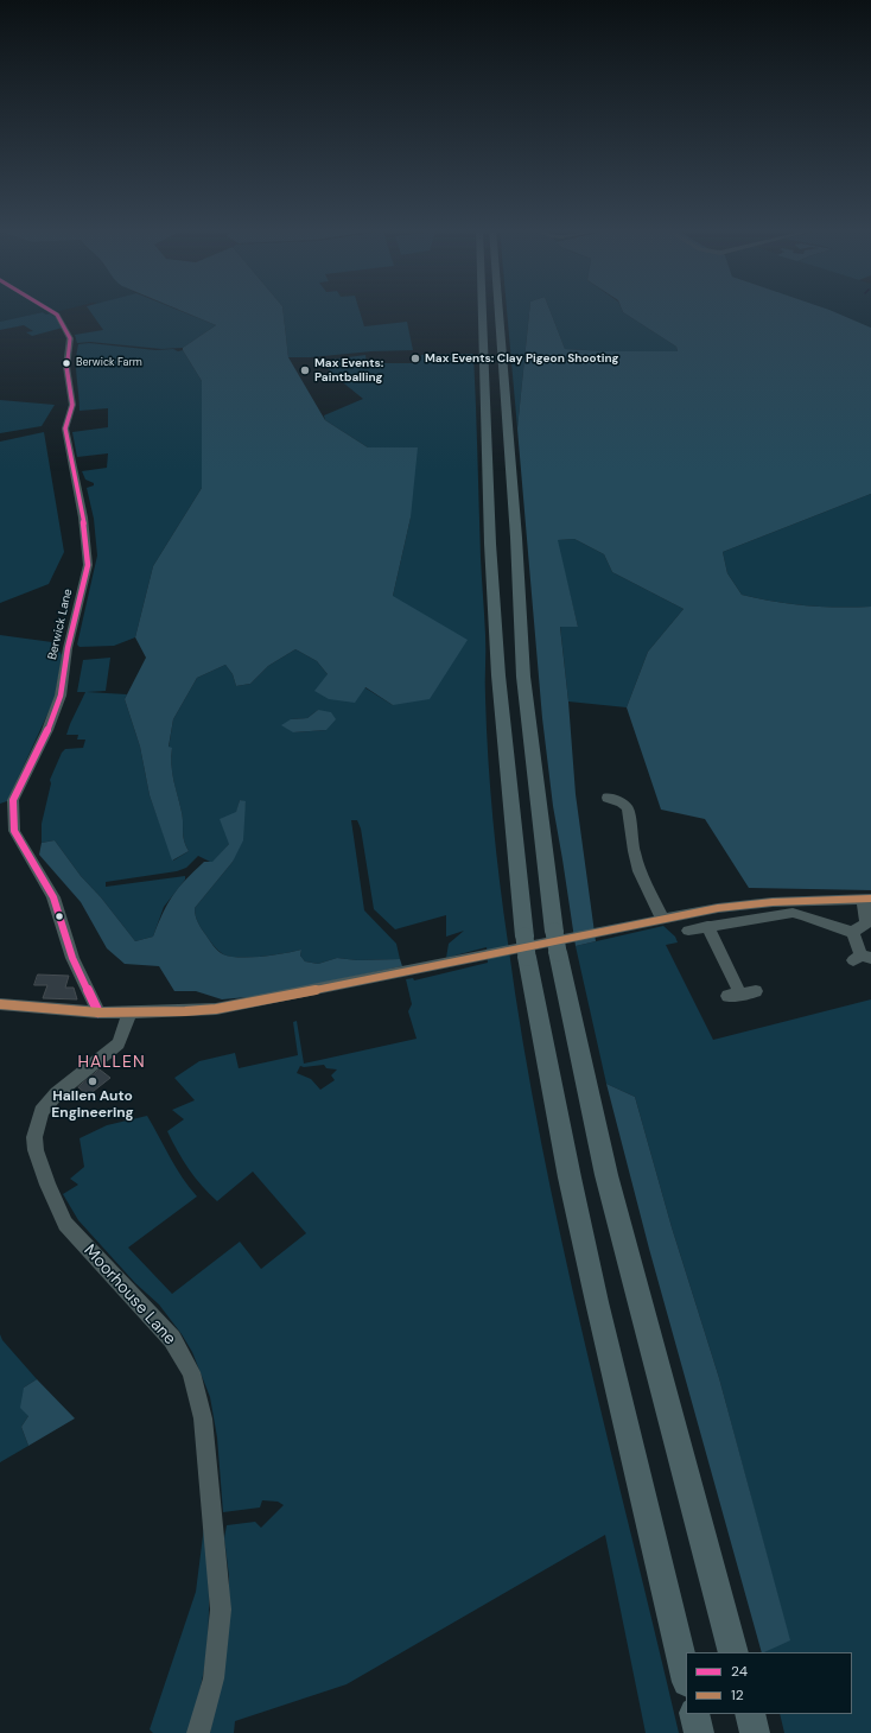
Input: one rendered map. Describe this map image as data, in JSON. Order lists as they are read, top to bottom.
{
  "streets": {
    "street": ["Berwick Lane", "Moorhouse Lane"]
  },
  "districts": ["HALLEN"],
  "places": [
    "Max Events: Clay Pigeon Shooting",
    "Berwick Farm",
    "Max Events: Paintballing",
    "Hallen Auto Engineering"
  ],
  "lines": ["transit line 24", "transit line 12"],
  "legend": ["24", "12"]
}
